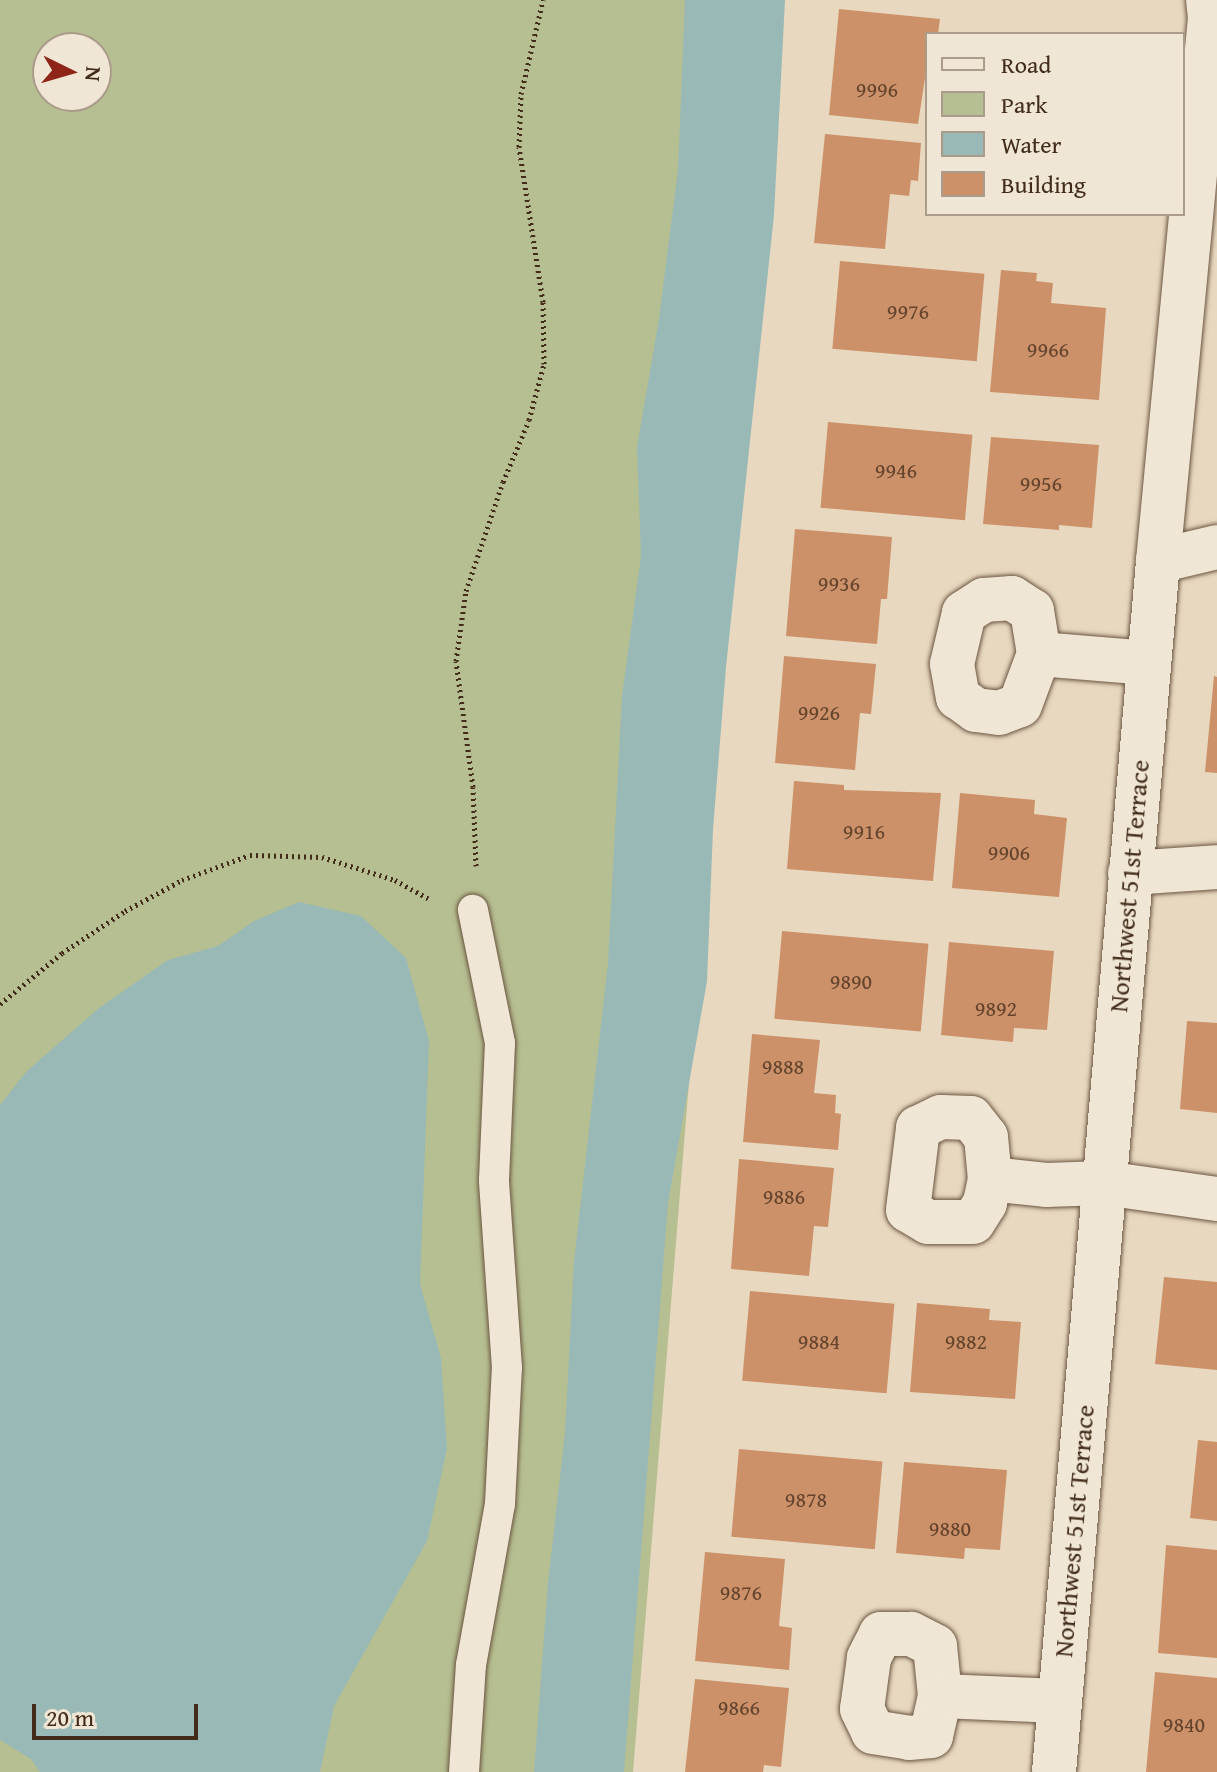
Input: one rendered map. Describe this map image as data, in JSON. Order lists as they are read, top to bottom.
{
  "streets": {
    "street": ["Northwest 51st Terrace"]
  },
  "house_numbers": [
    "9996",
    "9976",
    "9966",
    "9946",
    "9956",
    "9936",
    "9926",
    "9916",
    "9906",
    "9890",
    "9892",
    "9888",
    "9886",
    "9884",
    "9882",
    "9878",
    "9880",
    "9876",
    "9866",
    "9840"
  ],
  "legend": [
    "Road",
    "Park",
    "Water",
    "Building"
  ],
  "scale_bar": "20 m",
  "north": "right"
}
